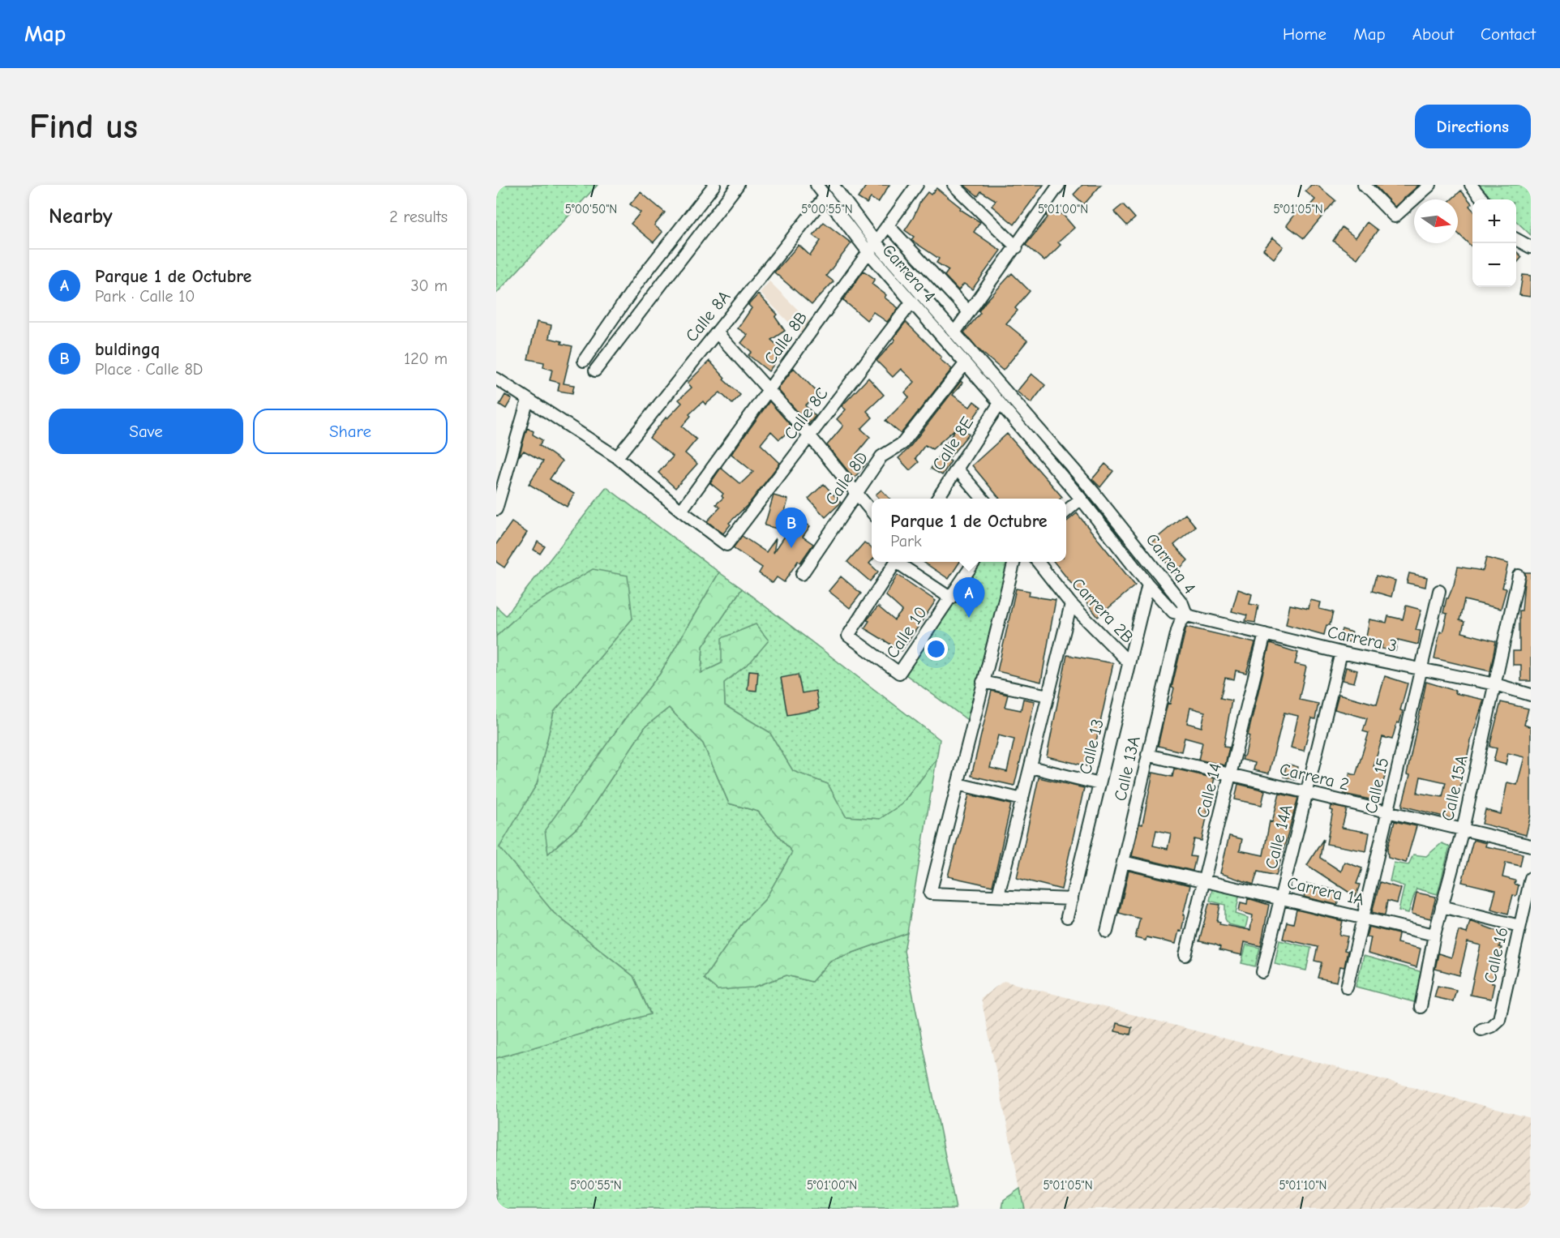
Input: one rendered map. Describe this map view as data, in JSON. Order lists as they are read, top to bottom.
{
  "streets": {
    "street": [
      "Carrera 4",
      "Calle 8A",
      "Calle 8B",
      "Calle 8C",
      "Calle 8E",
      "Calle 8D",
      "Carrera 2B",
      "Calle 10",
      "Carrera 3",
      "Calle 13",
      "Calle 13A",
      "Carrera 2",
      "Calle 15",
      "Calle 15A",
      "Calle 14",
      "Calle 14A",
      "Carrera 1A",
      "Calle 16"
    ]
  },
  "crossings": [
    ["Carrera 4", "Calle 8A"],
    ["Carrera 4", "Calle 8B"],
    ["Carrera 4", "Calle 8C"],
    ["Carrera 4", "Calle 8E"],
    ["Carrera 4", "Calle 8D"],
    ["Carrera 4", "Carrera 3"],
    ["Carrera 4", "Calle 13"],
    ["Carrera 4", "Calle 13A"],
    ["Calle 8B", "Calle 8C"],
    ["Carrera 2B", "Calle 13"],
    ["Carrera 3", "Calle 13A"],
    ["Carrera 3", "Calle 15"],
    ["Carrera 3", "Calle 15A"],
    ["Carrera 3", "Calle 14"],
    ["Carrera 3", "Calle 14A"],
    ["Calle 13A", "Carrera 2"],
    ["Calle 13A", "Carrera 1A"],
    ["Carrera 2", "Calle 15"],
    ["Carrera 2", "Calle 15A"],
    ["Carrera 2", "Calle 14"],
    ["Carrera 2", "Calle 14A"],
    ["Calle 15", "Carrera 1A"],
    ["Calle 15A", "Carrera 1A"],
    ["Calle 14", "Carrera 1A"],
    ["Calle 14A", "Carrera 1A"]
  ],
  "north": "right",
  "page": {
    "header": "Map",
    "nav": [
      "Home",
      "Map",
      "About",
      "Contact"
    ],
    "buttons": [
      "Directions",
      ["Save", "Share"]
    ],
    "title": "Find us",
    "heading": ["Nearby", "2 results"],
    "map_buttons": ["+", "−"],
    "list": [
      {
        "mark": "A",
        "name": "Parque 1 de Octubre",
        "note": "Park · Calle 10",
        "value": "30 m"
      },
      {
        "mark": "B",
        "name": "buldingq",
        "note": "Place · Calle 8D",
        "value": "120 m"
      }
    ],
    "popup": ["Parque 1 de Octubre", "Park"],
    "pins": ["B", "A"]
  },
  "coordinates": [
    "5°00'50\"N",
    "5°00'55\"N",
    "5°01'00\"N",
    "5°01'05\"N",
    "5°01'10\"N"
  ]
}
